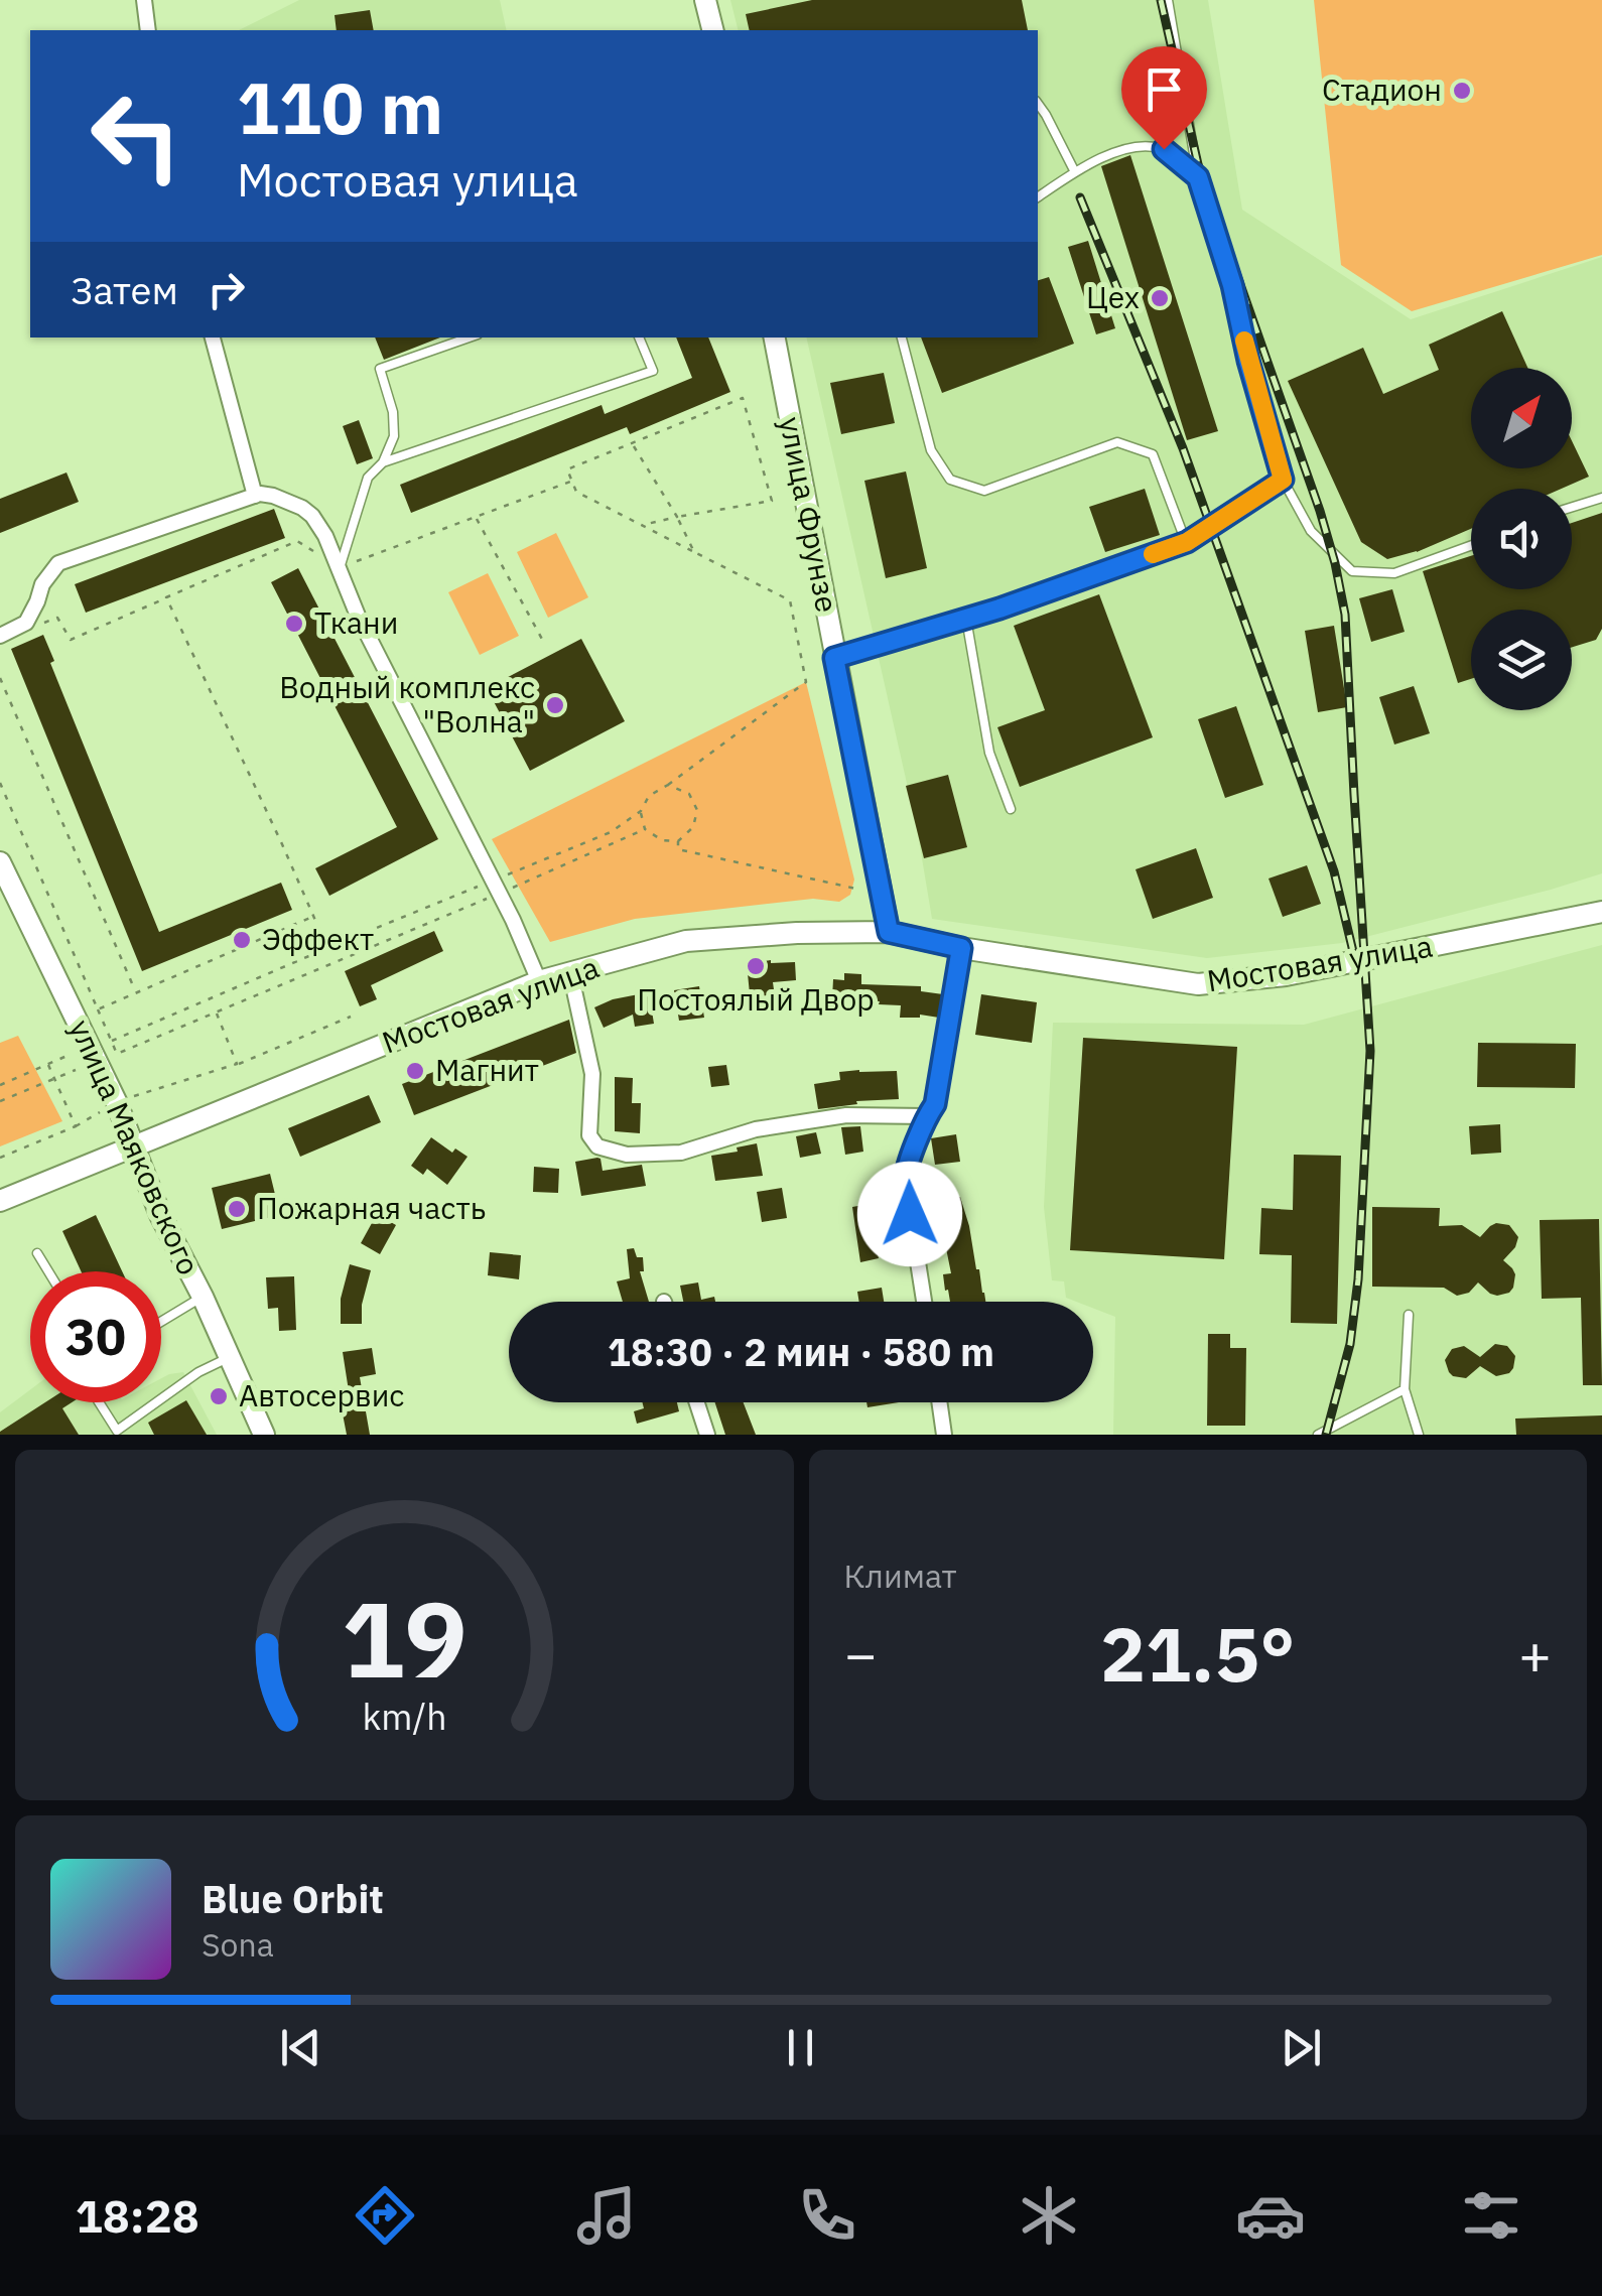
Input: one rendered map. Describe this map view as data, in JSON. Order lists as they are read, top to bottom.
{
  "streets": {
    "main road": ["улица Фрунзе", "Мостовая улица", "улица Маяковского"]
  },
  "crossings": [
    ["улица Фрунзе", "Мостовая улица"],
    ["Мостовая улица", "улица Маяковского"]
  ],
  "places": [
    "Стадион",
    "Цех",
    "Ткани",
    "Водный комплекс \"Волна\"",
    "Эффект",
    "Постоялый Двор",
    "Магнит",
    "Пожарная часть",
    "Автосервис"
  ],
  "north": "top right",
  "page": {
    "turn": ["110 m", "Мостовая улица"],
    "then": "Затем",
    "limit": "30",
    "trip": "18:30 · 2 мин · 580 m",
    "tile": "Климат",
    "heat": ["−", "21.5°", "+"],
    "song": ["Blue Orbit", "Sona"],
    "tabs": "18:28",
    "gauge": ["19", "km/h"]
  }
}
